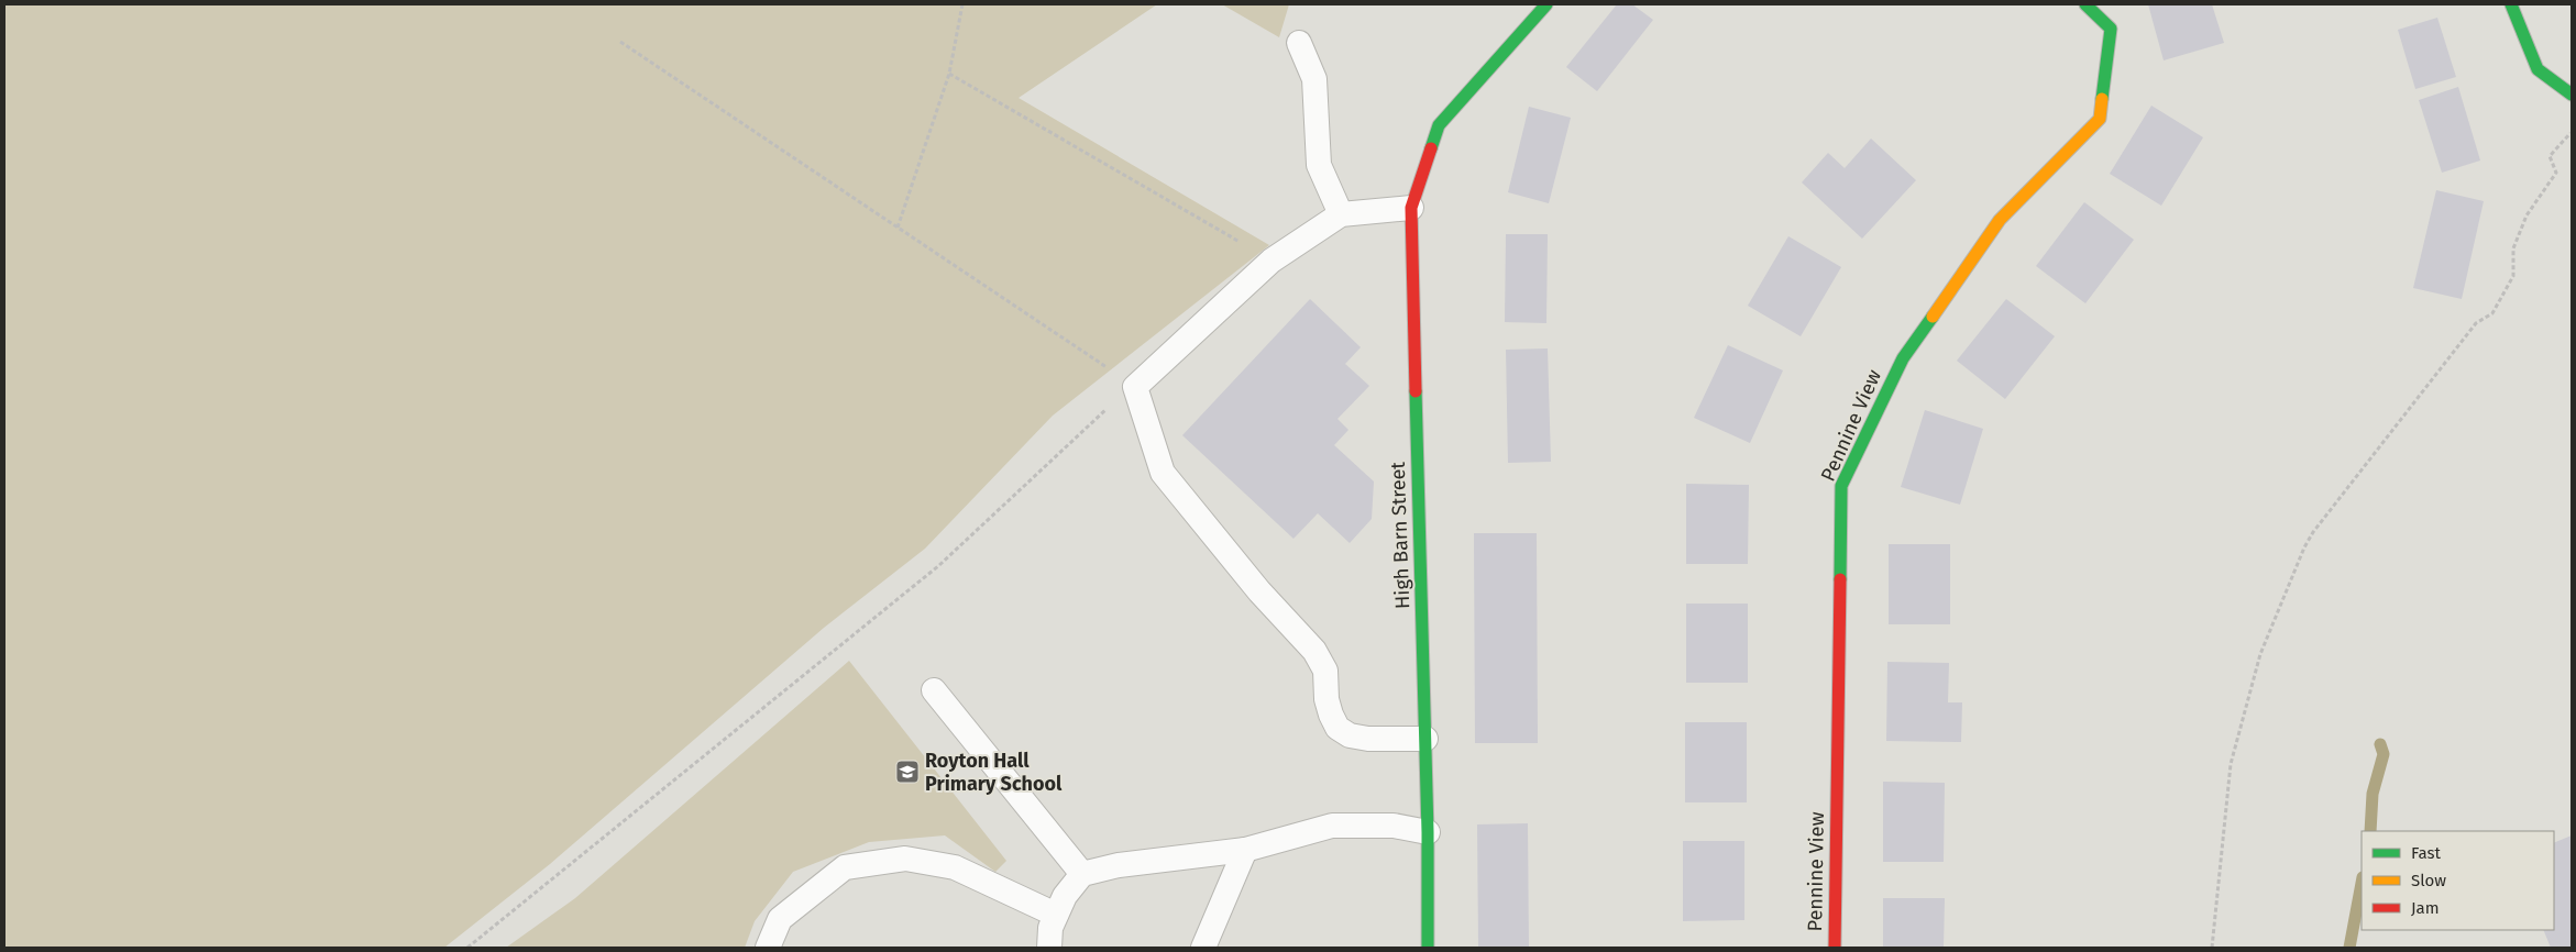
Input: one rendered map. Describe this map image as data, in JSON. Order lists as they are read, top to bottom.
{
  "streets": {
    "street": ["Pennine View", "High Barn Street"]
  },
  "places": {
    "school or university": ["Royton Hall Primary School"]
  },
  "legend": ["Fast", "Slow", "Jam"]
}
